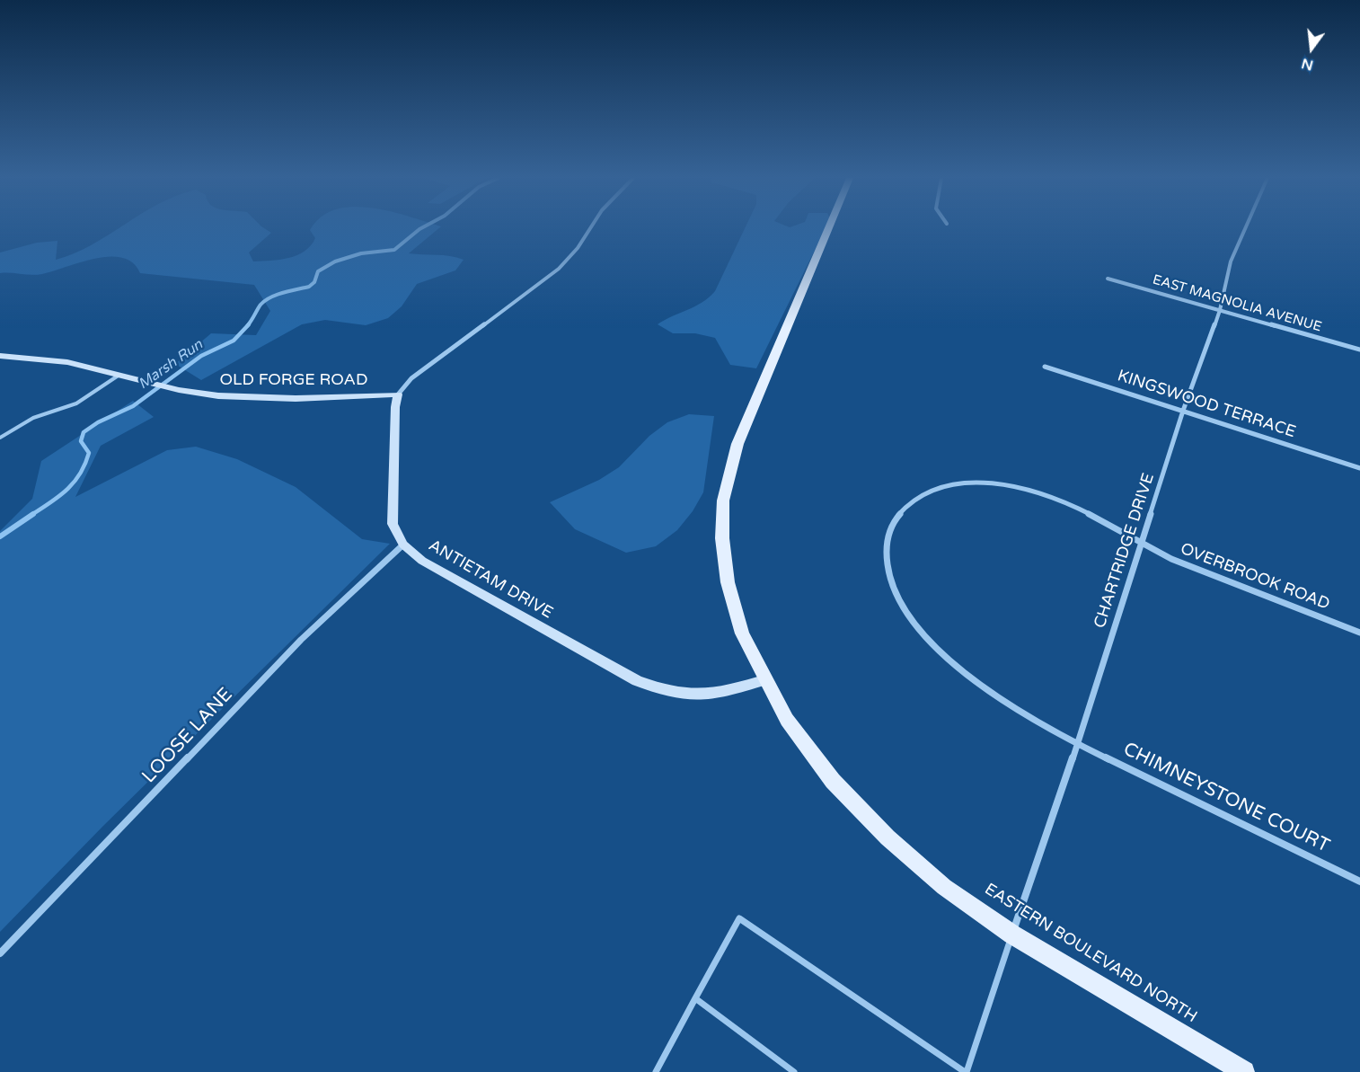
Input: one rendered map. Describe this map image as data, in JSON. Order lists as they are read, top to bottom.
{
  "streets": {
    "main road": ["EASTERN BOULEVARD NORTH"],
    "street": [
      "EAST MAGNOLIA AVENUE",
      "OLD FORGE ROAD",
      "KINGSWOOD TERRACE",
      "CHARTRIDGE DRIVE",
      "OVERBROOK ROAD",
      "ANTIETAM DRIVE",
      "LOOSE LANE",
      "CHIMNEYSTONE COURT"
    ]
  },
  "crossings": [
    ["EAST MAGNOLIA AVENUE", "CHARTRIDGE DRIVE"],
    ["OLD FORGE ROAD", "ANTIETAM DRIVE"],
    ["KINGSWOOD TERRACE", "CHARTRIDGE DRIVE"],
    ["CHARTRIDGE DRIVE", "OVERBROOK ROAD"],
    ["CHARTRIDGE DRIVE", "CHIMNEYSTONE COURT"],
    ["CHARTRIDGE DRIVE", "EASTERN BOULEVARD NORTH"],
    ["OVERBROOK ROAD", "CHIMNEYSTONE COURT"],
    ["ANTIETAM DRIVE", "LOOSE LANE"],
    ["ANTIETAM DRIVE", "EASTERN BOULEVARD NORTH"]
  ],
  "water": ["Marsh Run"],
  "north": "bottom"
}
